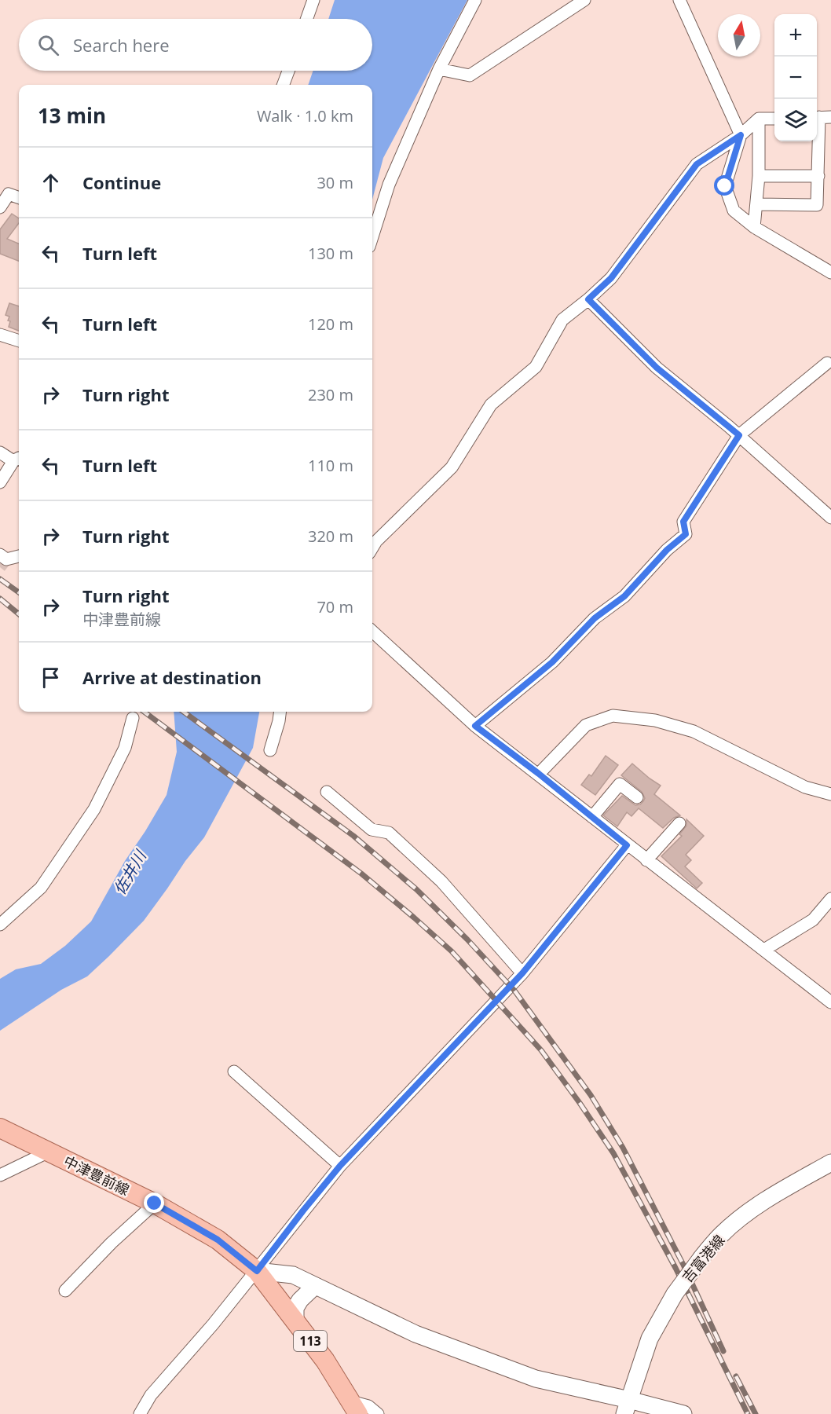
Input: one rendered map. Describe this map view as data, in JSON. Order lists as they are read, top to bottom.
{
  "streets": {
    "main road": ["中津豊前線", "113"],
    "street": ["吉富港線"]
  },
  "water": ["佐井川"],
  "north": "top",
  "page": {
    "map_buttons": ["+", "−"],
    "search": "Search here",
    "heading": ["13 min", "Walk · 1.0 km"],
    "list": [
      ["Continue", "30 m"],
      ["Turn left", "130 m"],
      ["Turn left", "120 m"],
      ["Turn right", "230 m"],
      ["Turn left", "110 m"],
      ["Turn right", "320 m"],
      ["Turn right", "中津豊前線", "70 m"],
      "Arrive at destination"
    ]
  }
}
